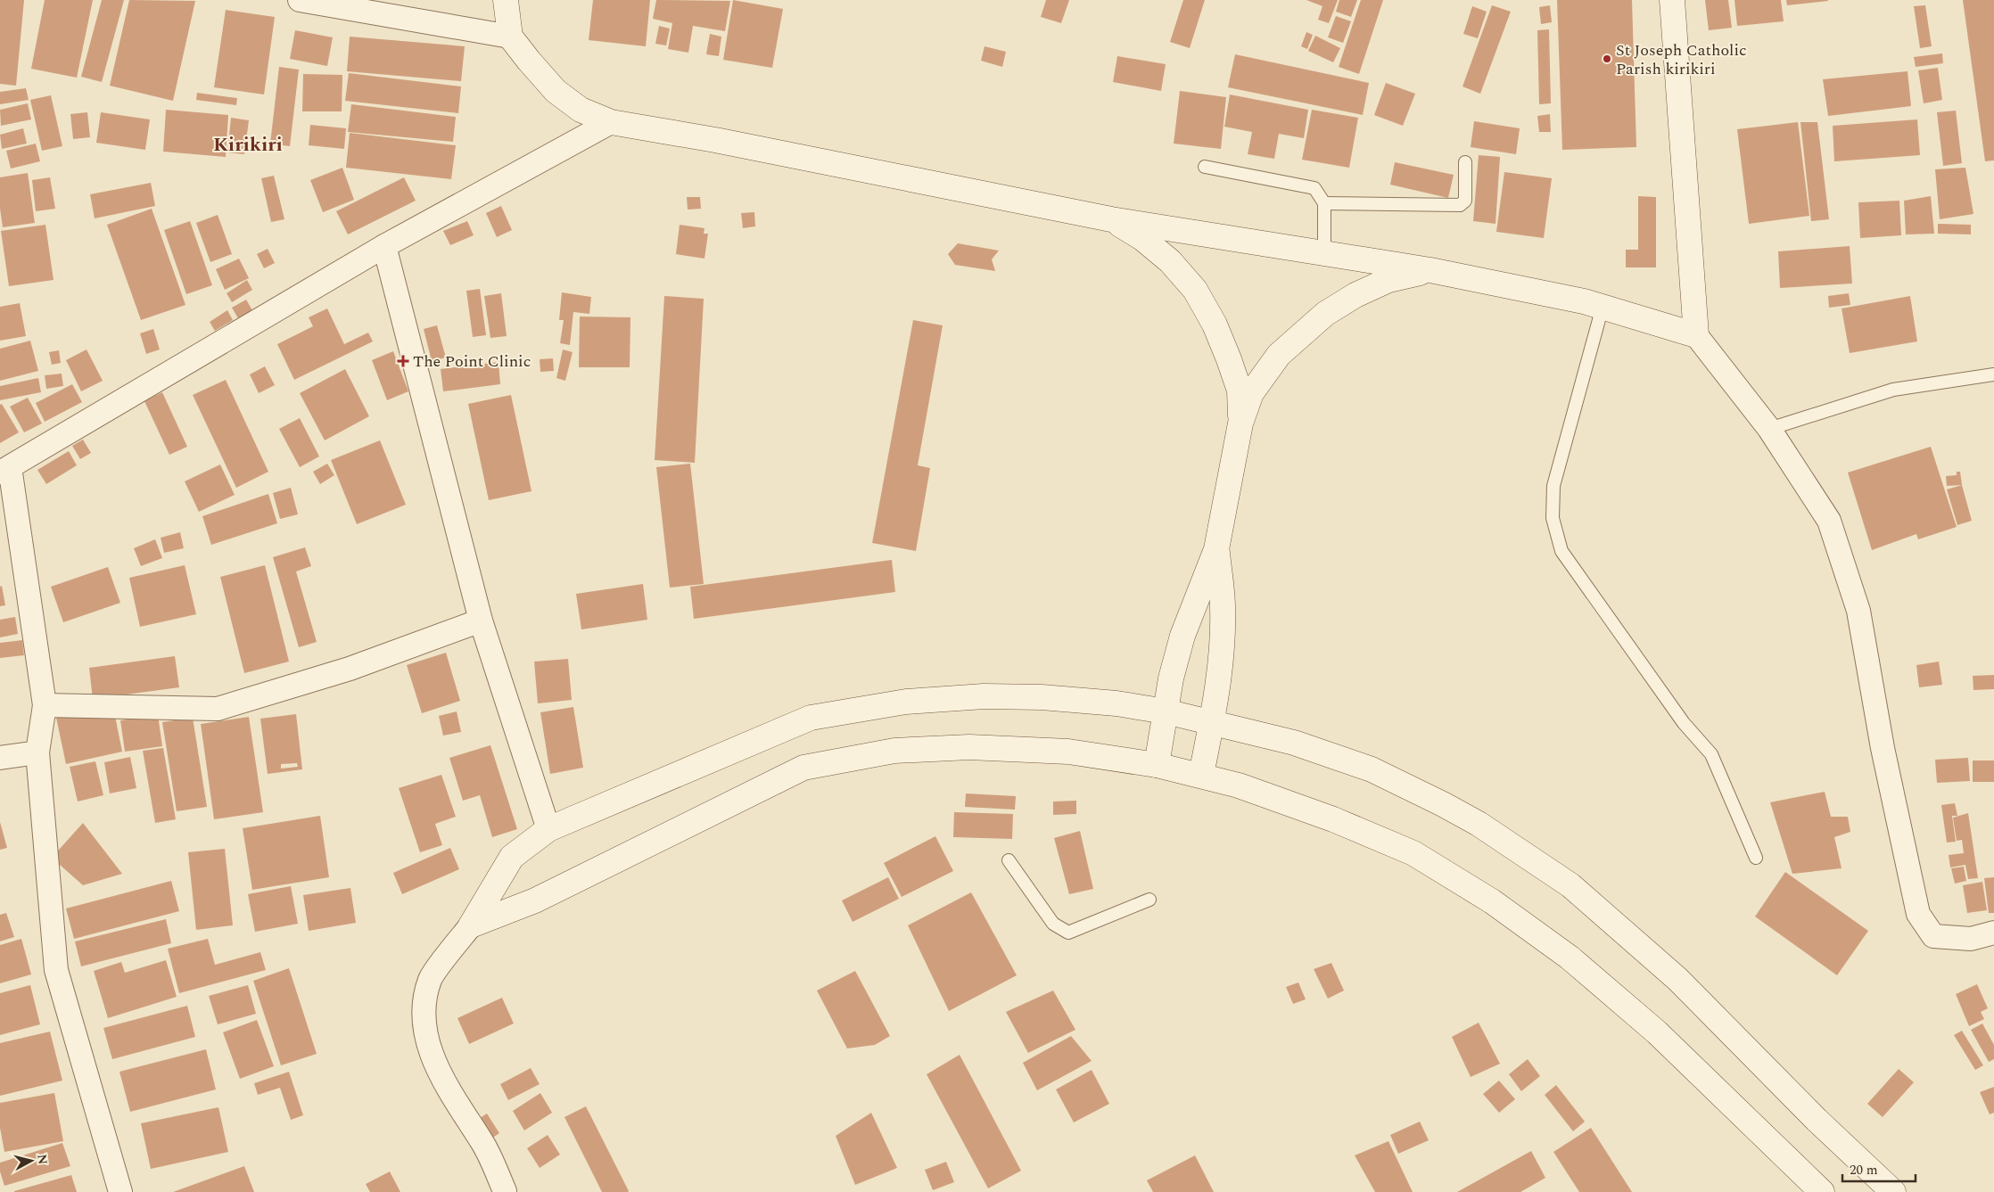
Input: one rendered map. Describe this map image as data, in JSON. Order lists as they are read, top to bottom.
{
  "districts": ["Kirikiri"],
  "places": {
    "other": ["St Joseph Catholic Parish kirikiri"],
    "health": ["The Point Clinic"]
  },
  "scale_bar": "20 m",
  "north": "right"
}
